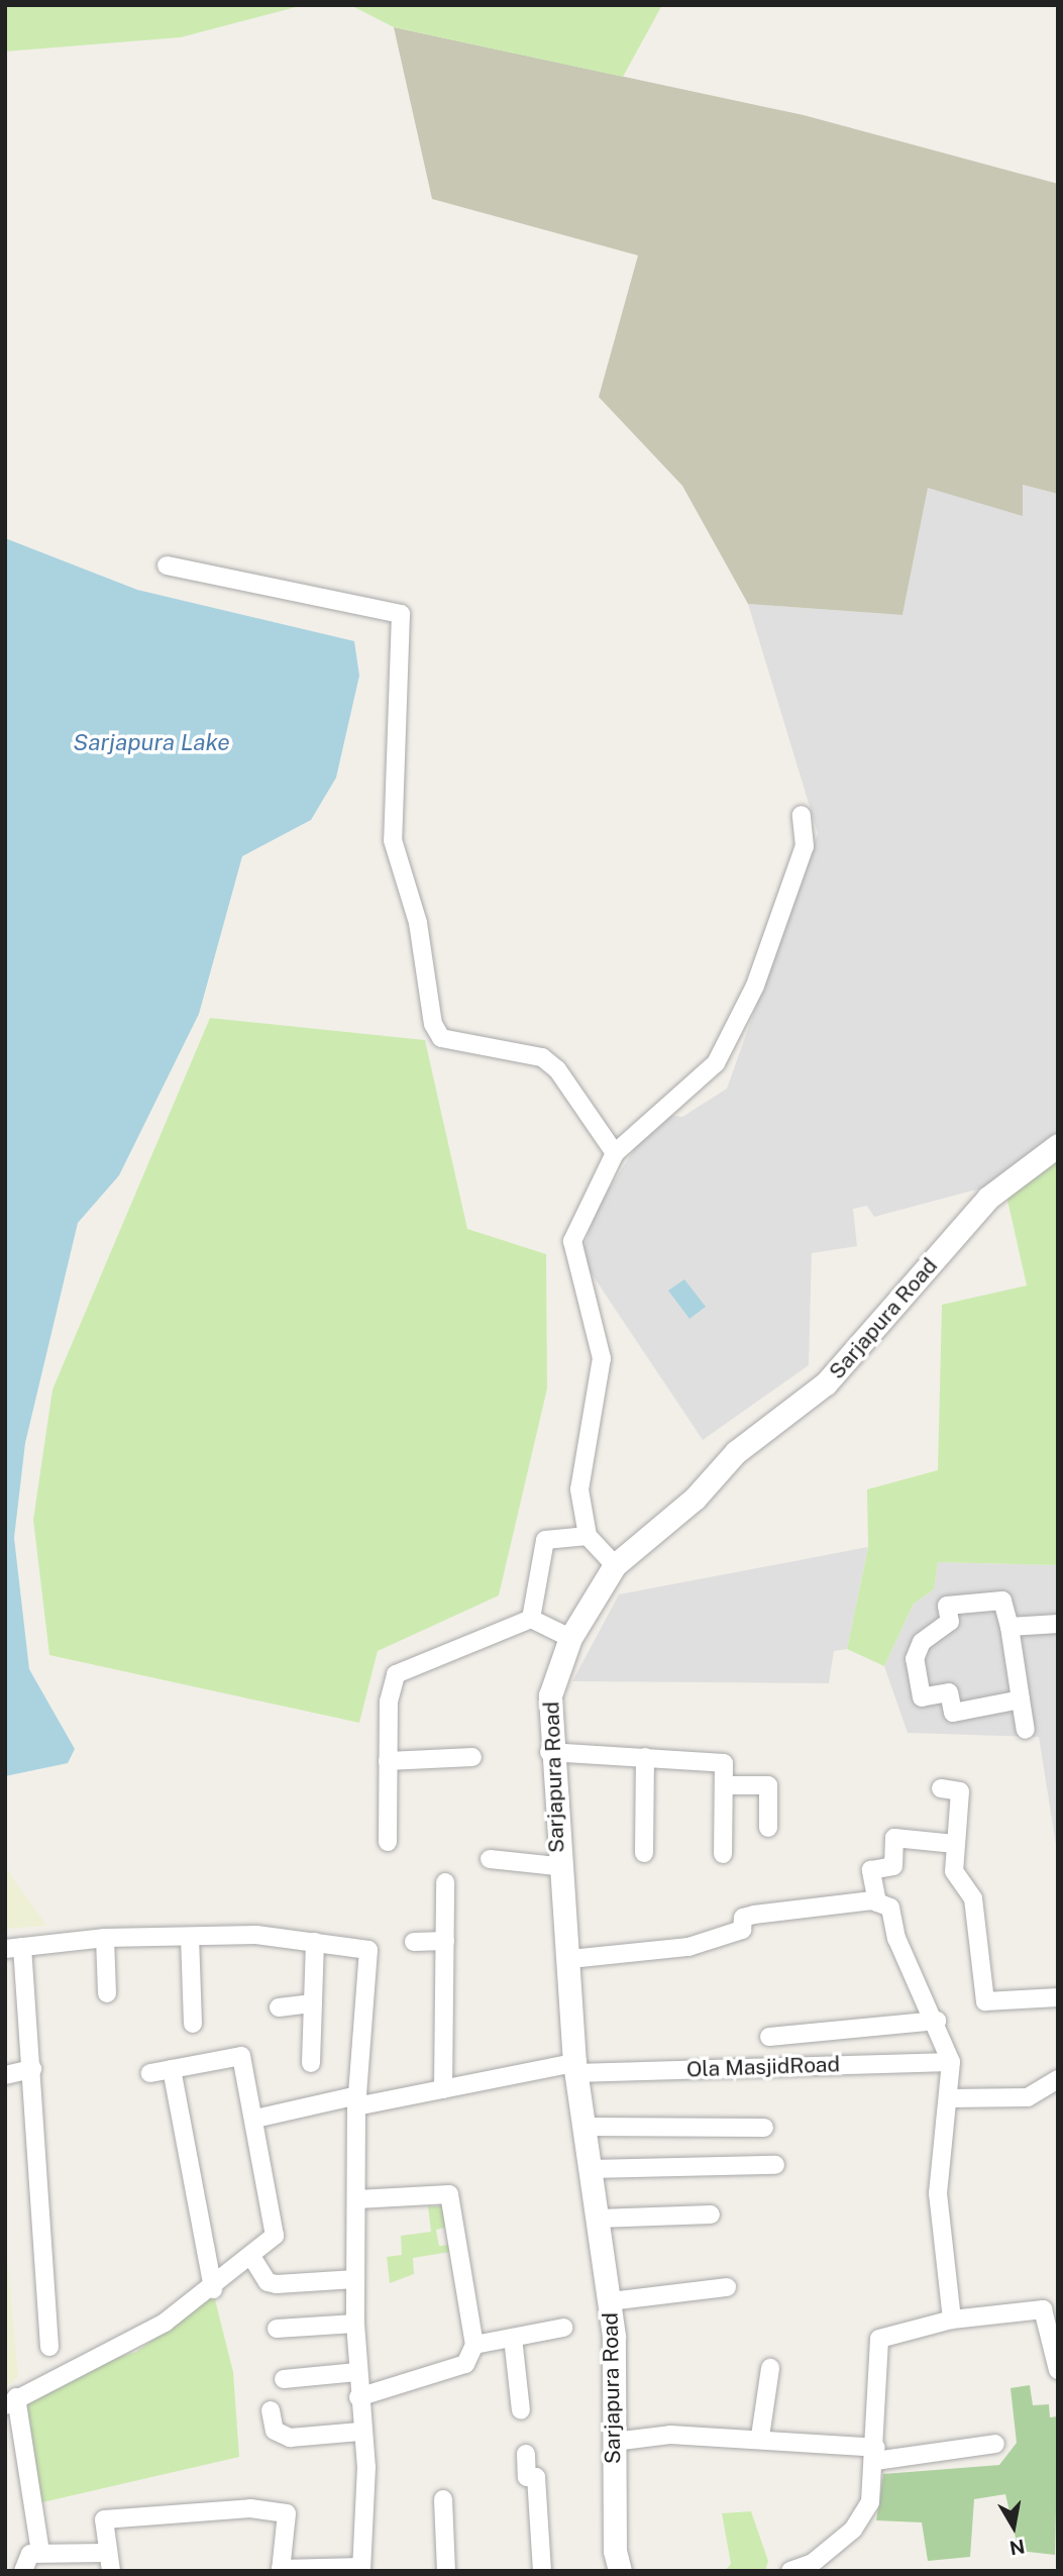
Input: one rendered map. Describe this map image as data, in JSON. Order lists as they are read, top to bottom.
{
  "streets": {
    "street": ["Sarjapura Road", "Ola MasjidRoad"]
  },
  "crossings": [
    ["Sarjapura Road", "Ola MasjidRoad"]
  ],
  "water": ["Sarjapura Lake"],
  "north": "bottom"
}
